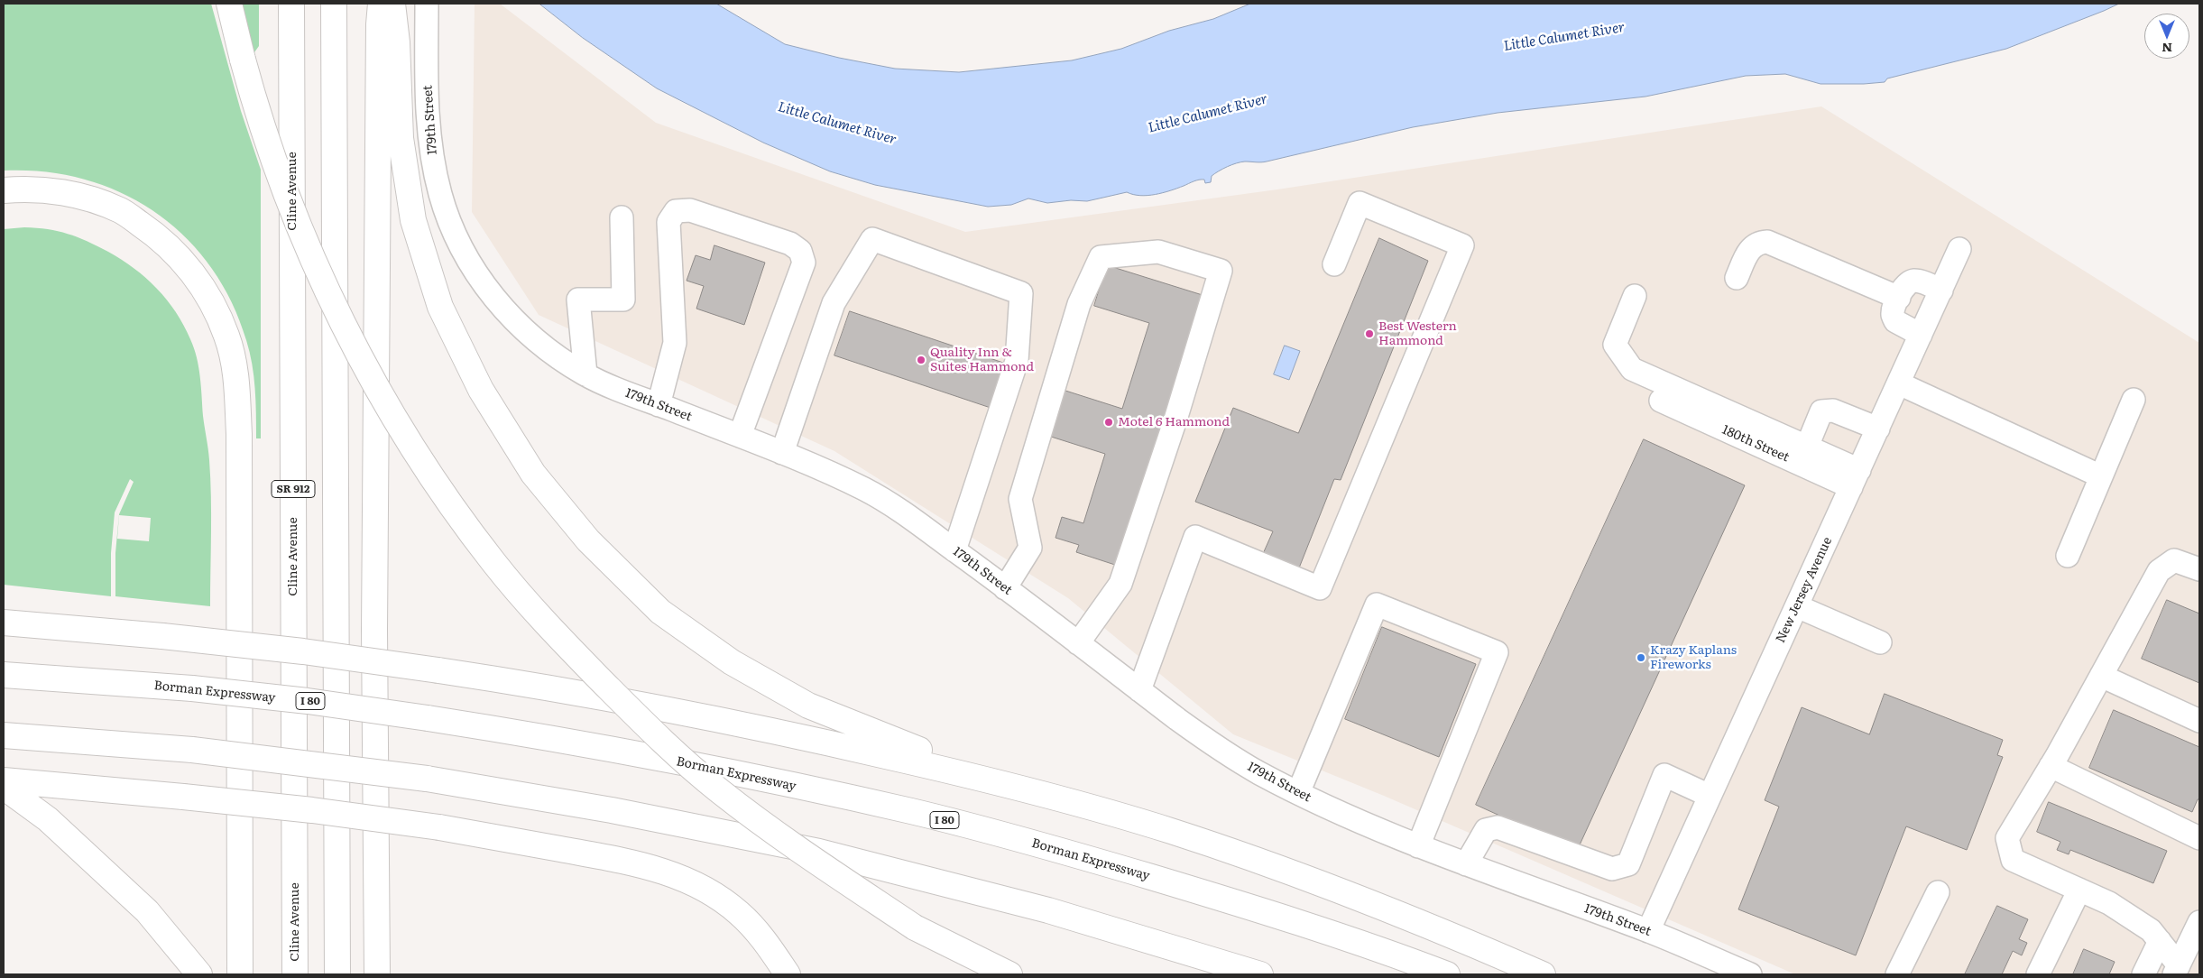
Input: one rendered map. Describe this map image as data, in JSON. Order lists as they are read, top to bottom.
{
  "streets": {
    "highway": [
      "Cline Avenue",
      "SR 912",
      "Borman Expressway",
      "I 80"
    ],
    "street": ["179th Street", "180th Street", "New Jersey Avenue"]
  },
  "crossings": [
    ["179th Street", "New Jersey Avenue"],
    ["180th Street", "New Jersey Avenue"]
  ],
  "water": ["Little Calumet River"],
  "places": [
    "Best Western Hammond",
    "Quality Inn & Suites Hammond",
    "Motel 6 Hammond",
    "Krazy Kaplans Fireworks"
  ],
  "north": "bottom"
}
